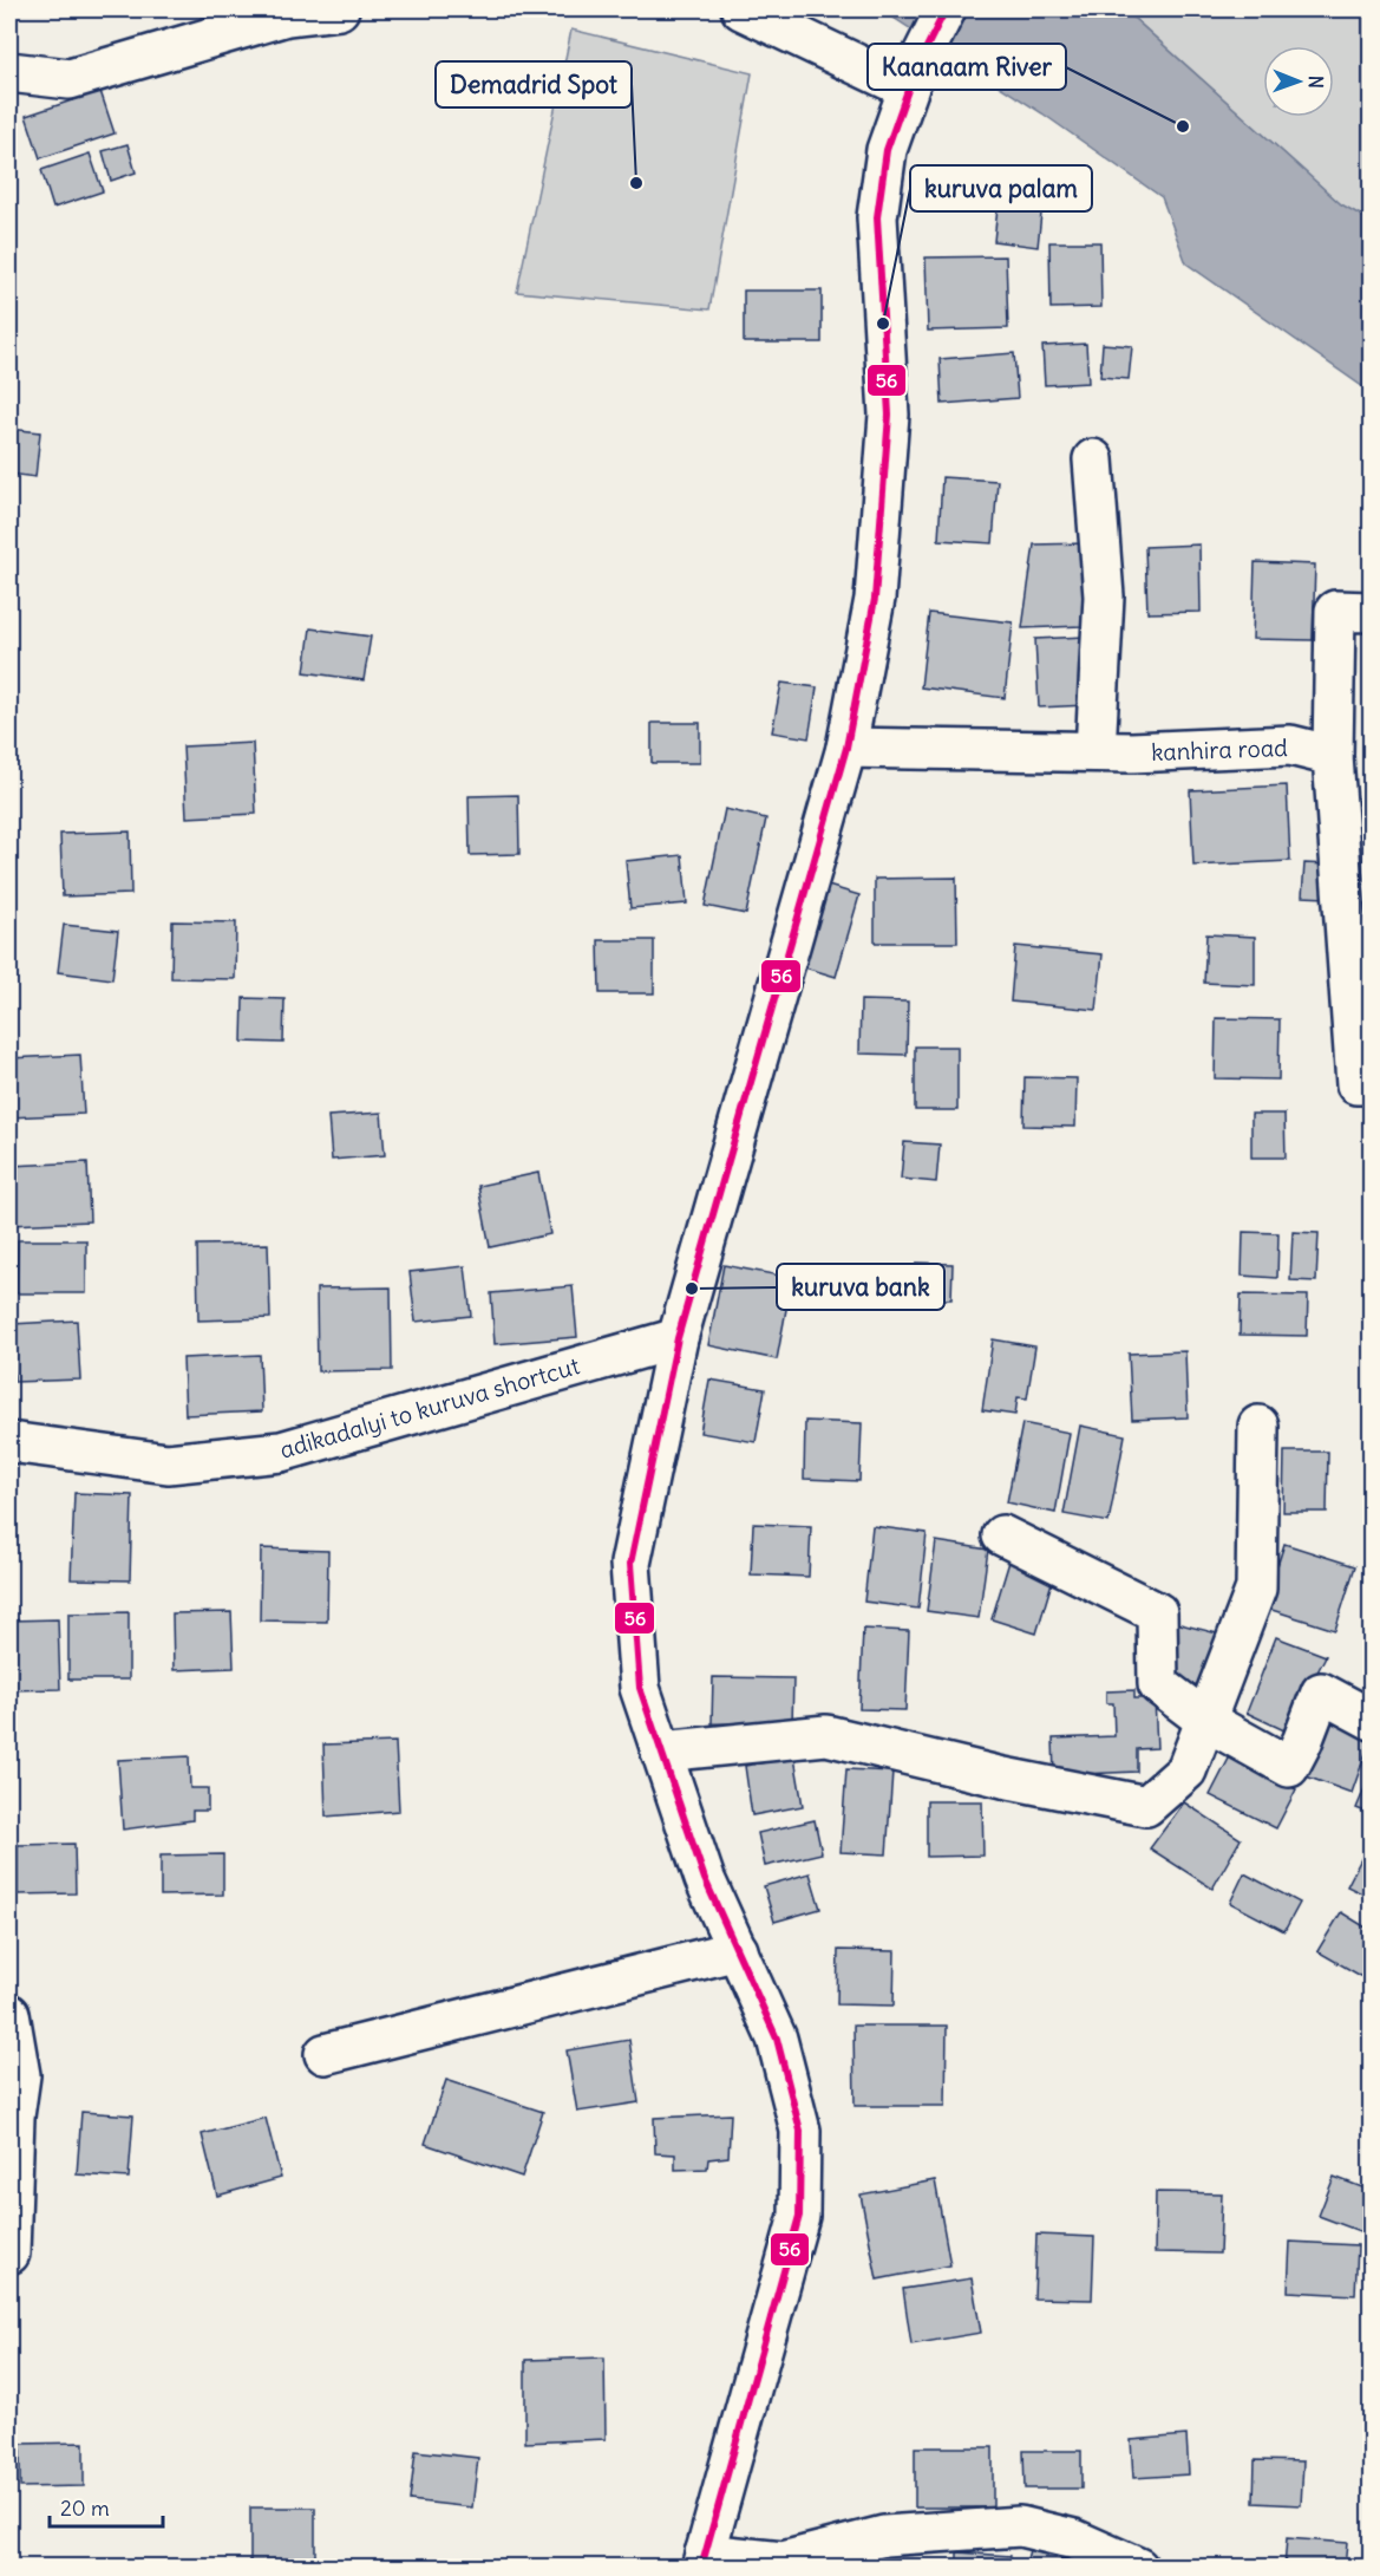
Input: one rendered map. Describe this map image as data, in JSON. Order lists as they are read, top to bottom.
{
  "streets": {
    "street": ["kanhira road", "adikadalyi to kuruva shortcut"]
  },
  "places": [
    "Kaanaam River",
    "Demadrid Spot",
    "kuruva palam",
    "kuruva bank"
  ],
  "lines": ["transit line 56"],
  "scale_bar": "20 m",
  "north": "right"
}
